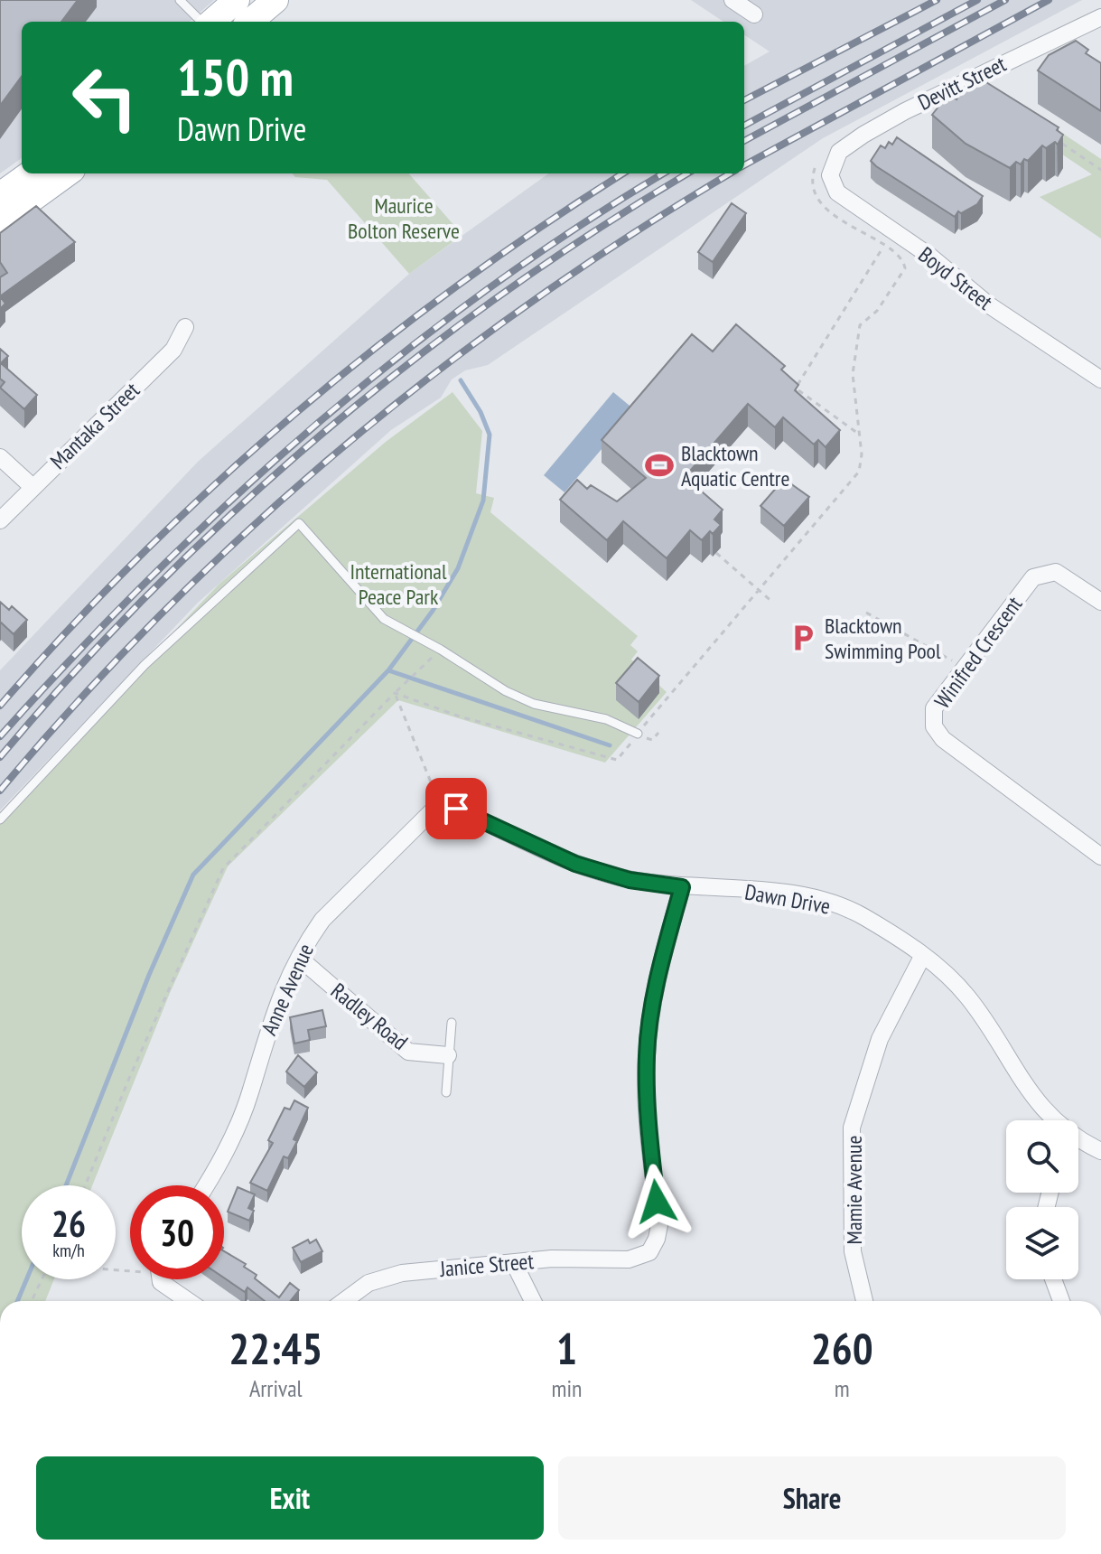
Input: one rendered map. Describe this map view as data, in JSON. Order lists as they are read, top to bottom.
{
  "streets": {
    "street": [
      "Devitt Street",
      "Boyd Street",
      "Mantaka Street",
      "Winifred Crescent",
      "Dawn Drive",
      "Anne Avenue",
      "Radley Road",
      "Mamie Avenue",
      "Janice Street"
    ]
  },
  "crossings": [
    ["Devitt Street", "Boyd Street"],
    ["Dawn Drive", "Anne Avenue"],
    ["Dawn Drive", "Mamie Avenue"],
    ["Dawn Drive", "Janice Street"],
    ["Anne Avenue", "Radley Road"]
  ],
  "parks": ["Maurice Bolton Reserve", "International Peace Park"],
  "places": {
    "sports": ["Blacktown Aquatic Centre"],
    "parking": ["Blacktown Swimming Pool"]
  },
  "page": {
    "turn": ["150 m", "Dawn Drive"],
    "speed": "26 km/h",
    "limit": "30",
    "eta": [
      "22:45",
      "Arrival",
      "1",
      "min",
      "260",
      "m"
    ],
    "buttons": ["Exit", "Share"]
  }
}
